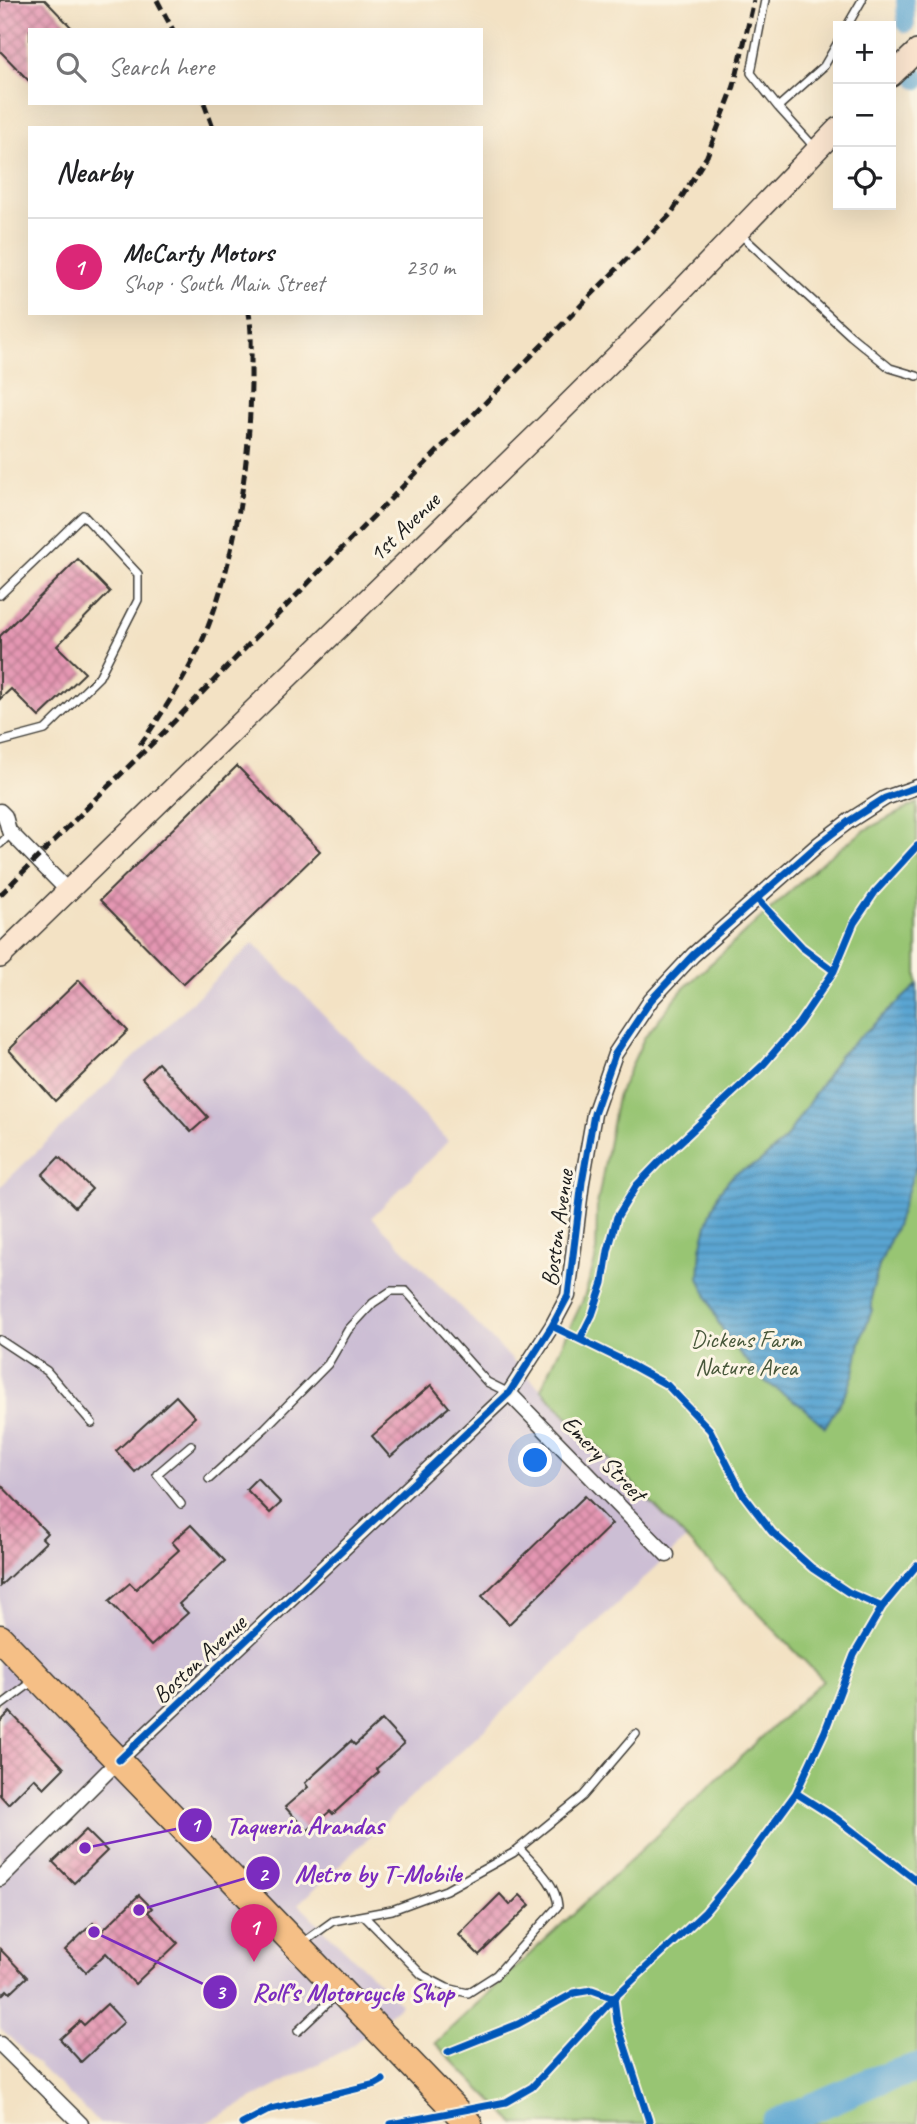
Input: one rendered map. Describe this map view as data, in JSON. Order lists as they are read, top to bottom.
{
  "streets": {
    "street": ["1st Avenue", "Boston Avenue", "Emery Street"]
  },
  "crossings": [
    ["Boston Avenue", "Emery Street"]
  ],
  "parks": ["Dickens Farm Nature Area"],
  "places": ["Taqueria Arandas", "Metro by T-Mobile", "Rolf's Motorcycle Shop"],
  "page": {
    "map_buttons": ["+", "−"],
    "search": "Search here",
    "heading": "Nearby",
    "list": [
      {
        "mark": "1",
        "name": "McCarty Motors",
        "note": "Shop · South Main Street",
        "value": "230 m"
      }
    ],
    "pins": "1"
  }
}
